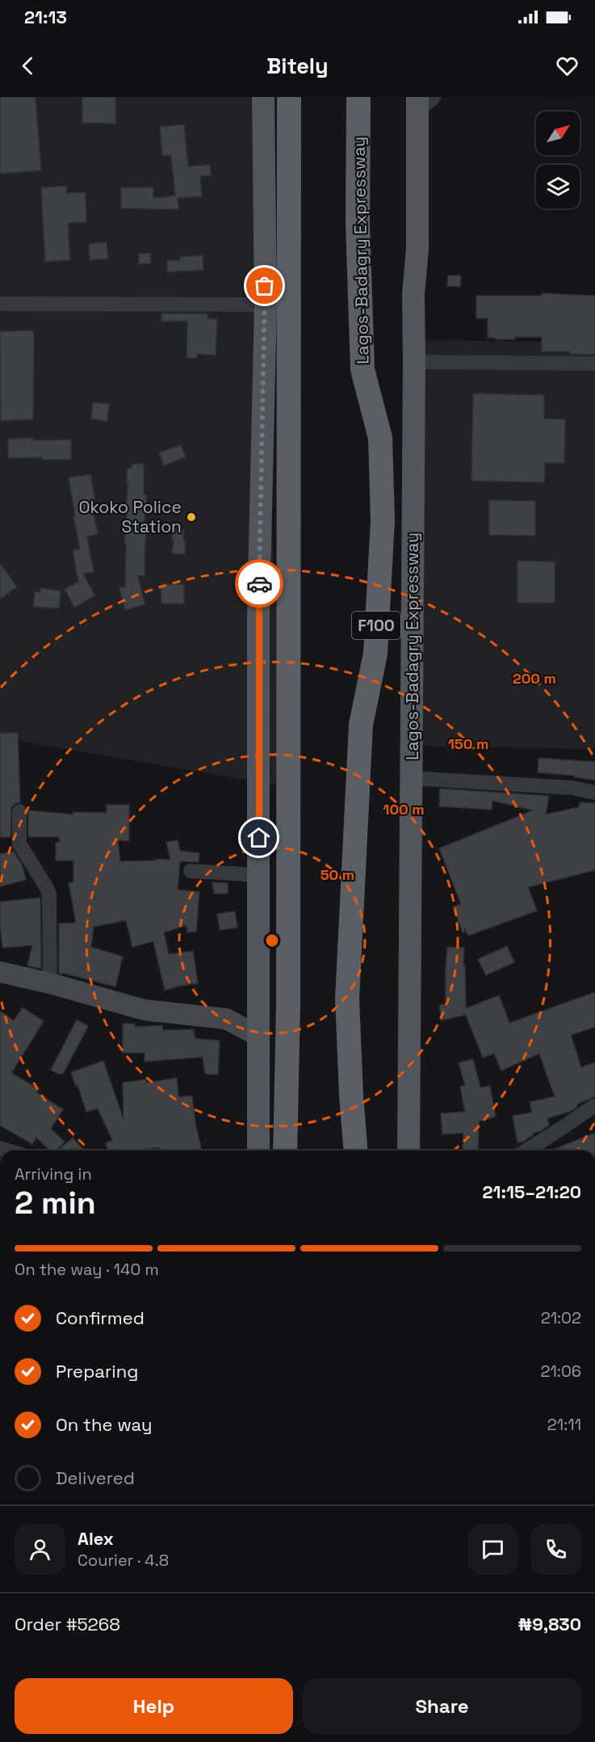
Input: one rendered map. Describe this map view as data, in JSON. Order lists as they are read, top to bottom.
{
  "streets": {
    "highway": ["Lagos-Badagry Expressway", "F100"]
  },
  "places": ["Okoko Police Station"],
  "north": "top right",
  "page": {
    "status": "21:13",
    "header": "Bitely",
    "heading": ["2 min", "Arriving in", "21:15–21:20"],
    "panel": [
      "Alex",
      "Courier · 4.8",
      "Order #5268",
      "₦9,830"
    ],
    "bar": "On the way · 140 m",
    "list": [
      ["Confirmed", "21:02"],
      ["Preparing", "21:06"],
      ["On the way", "21:11"],
      "Delivered"
    ],
    "buttons": ["Help", "Share"]
  },
  "rings": [
    "200 m",
    "150 m",
    "100 m",
    "50 m"
  ]
}
